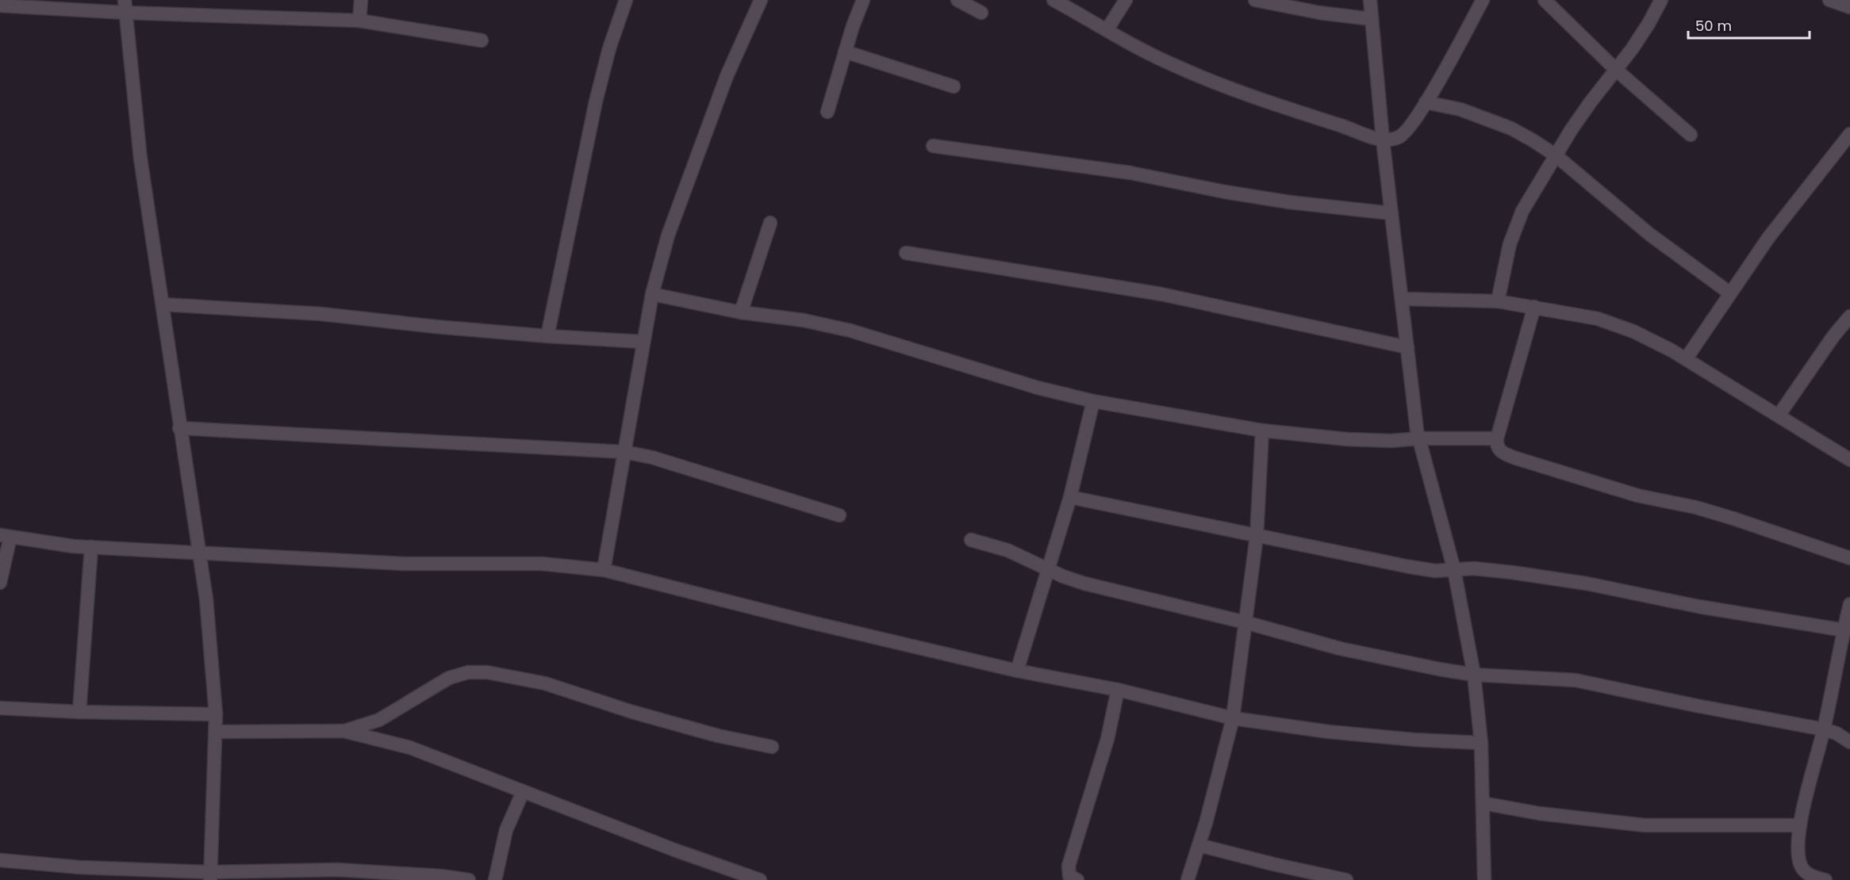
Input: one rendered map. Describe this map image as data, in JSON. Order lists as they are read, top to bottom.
{
  "scale_bar": "50 m"
}
